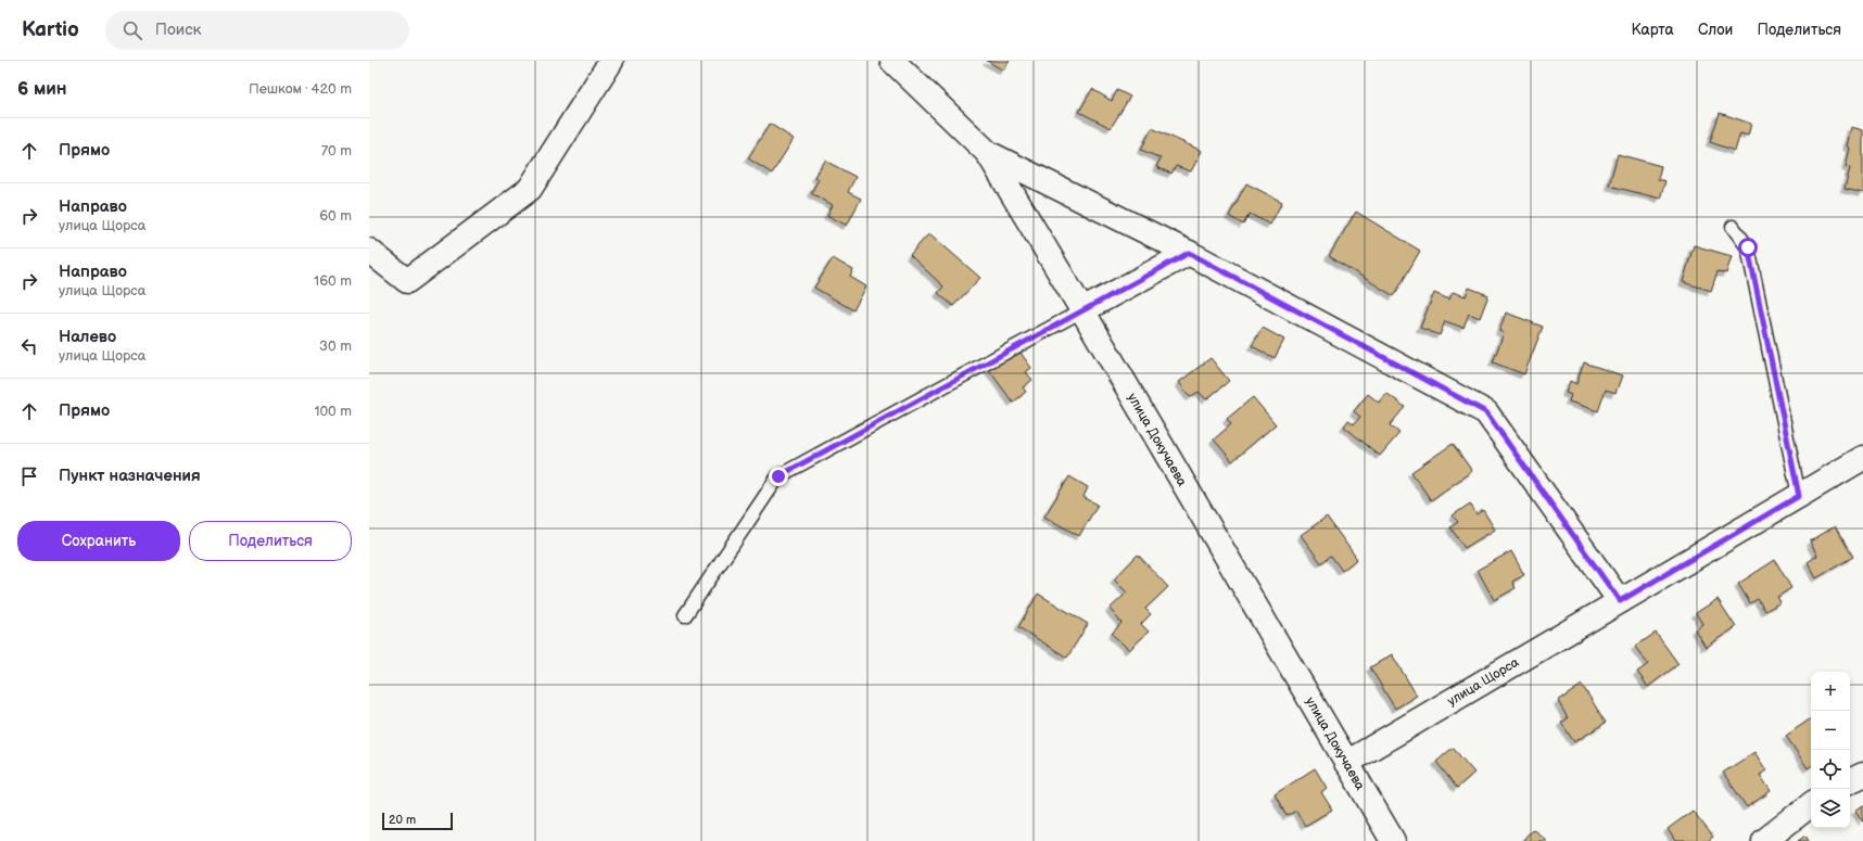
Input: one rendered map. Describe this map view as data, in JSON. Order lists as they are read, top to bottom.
{
  "streets": {
    "street": ["улица Докучаева", "улица Щорса"]
  },
  "crossings": [
    ["улица Докучаева", "улица Щорса"]
  ],
  "scale_bar": "20 m",
  "page": {
    "header": "Kartio",
    "search": "Поиск",
    "nav": ["Карта", "Слои", "Поделиться"],
    "heading": ["6 мин", "Пешком · 420 m"],
    "list": [
      ["Прямо", "70 m"],
      ["Направо", "улица Щорса", "60 m"],
      ["Направо", "улица Щорса", "160 m"],
      ["Налево", "улица Щорса", "30 m"],
      ["Прямо", "100 m"],
      "Пункт назначения"
    ],
    "buttons": ["Сохранить", "Поделиться"],
    "map_buttons": ["+", "−"],
    "scale": "20 m"
  }
}
